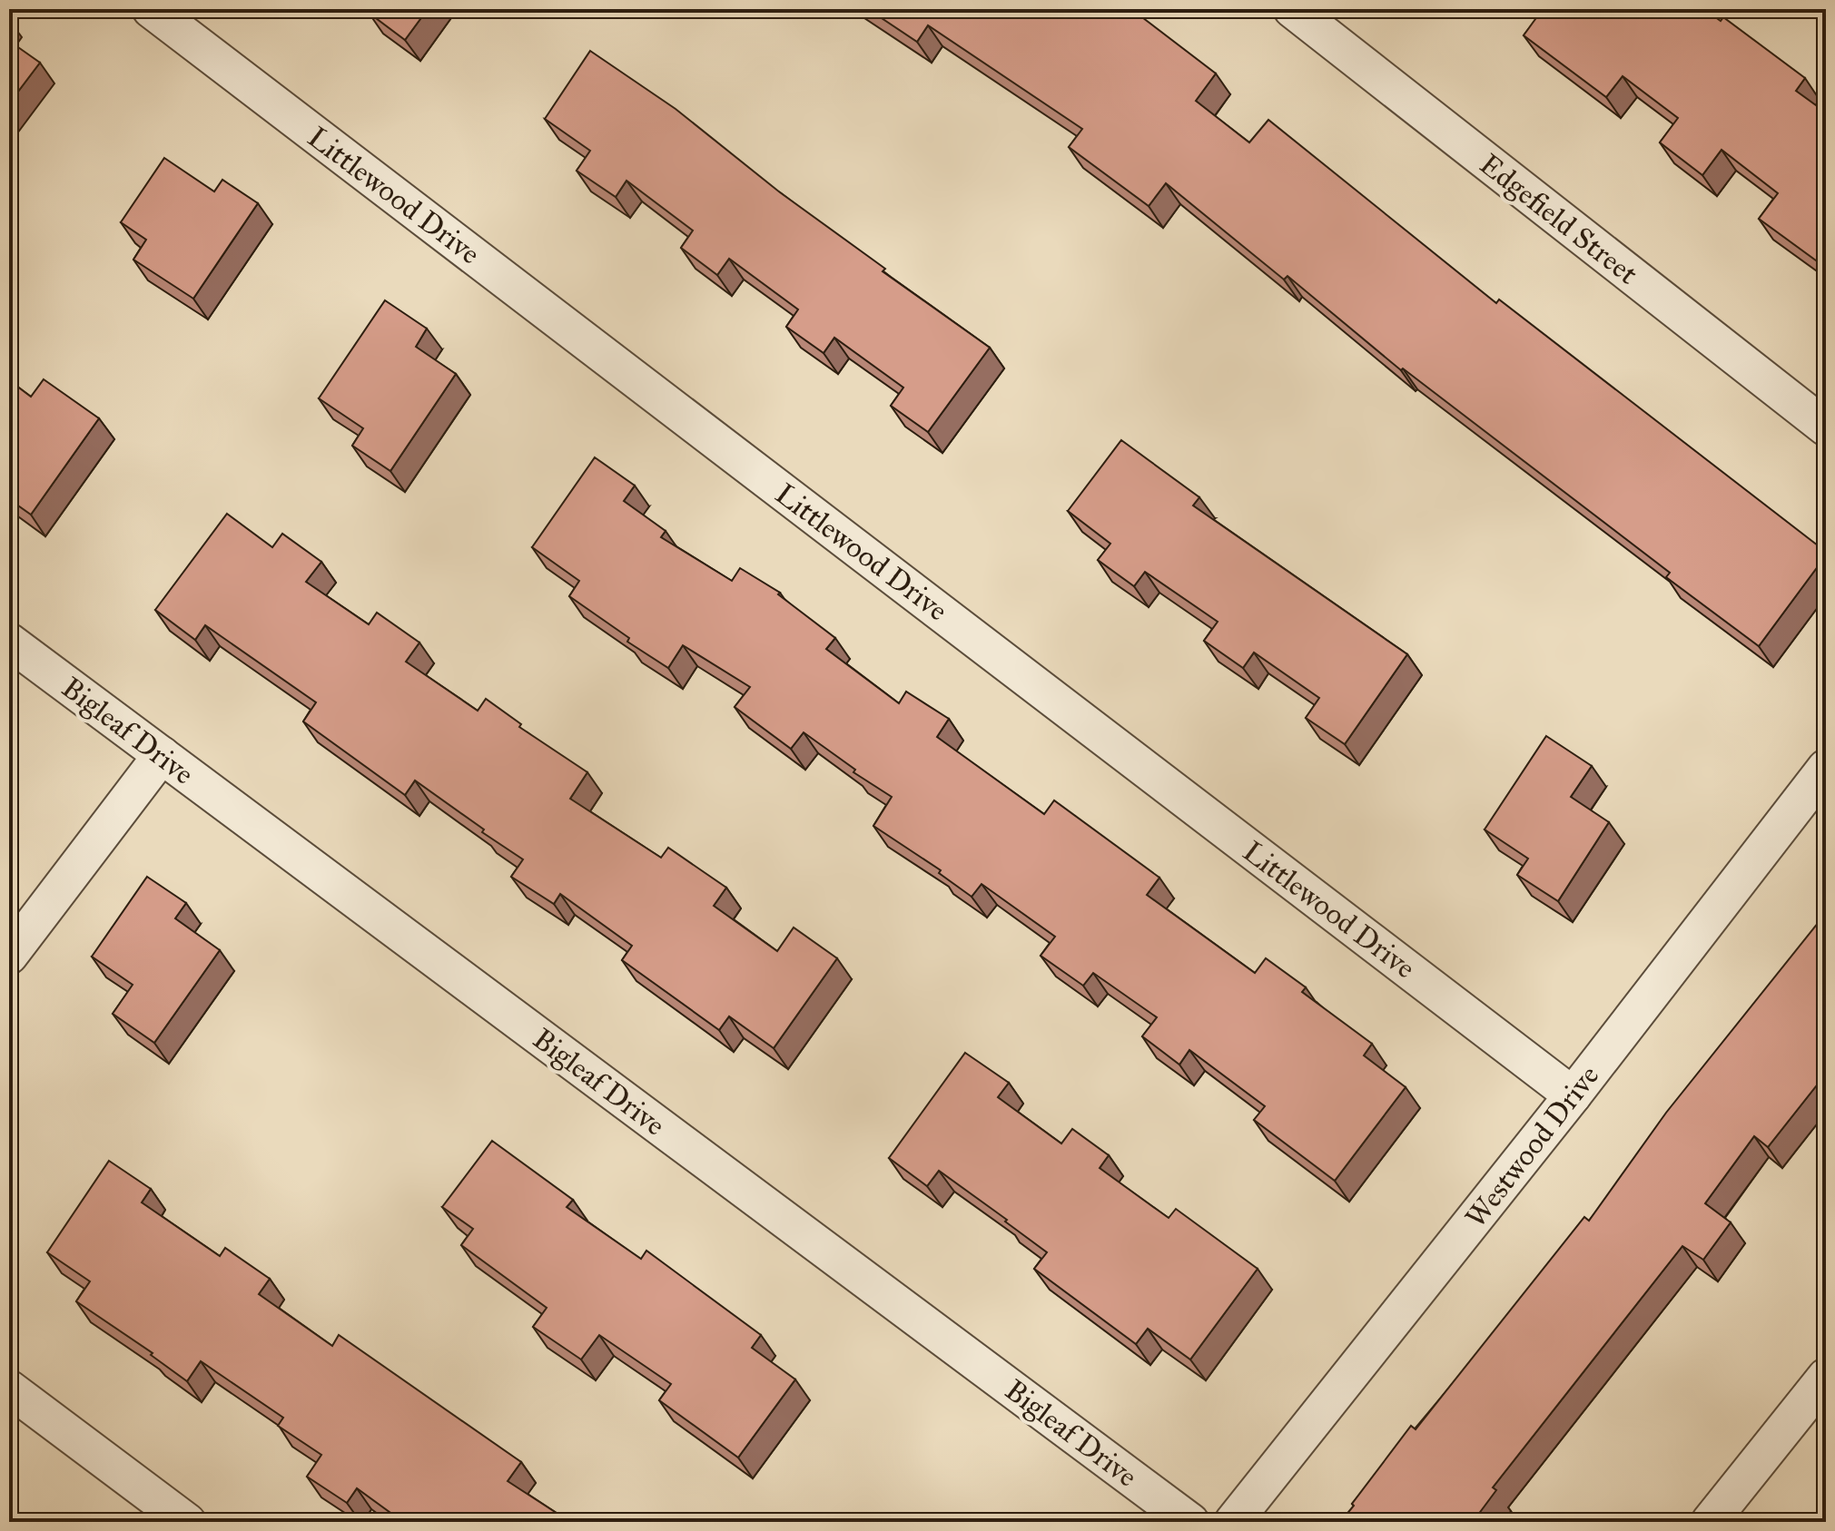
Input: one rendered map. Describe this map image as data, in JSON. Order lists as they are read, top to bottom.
{
  "streets": {
    "street": [
      "Littlewood Drive",
      "Edgefield Street",
      "Bigleaf Drive",
      "Westwood Drive"
    ]
  },
  "crossings": [
    ["Littlewood Drive", "Westwood Drive"]
  ]
}
